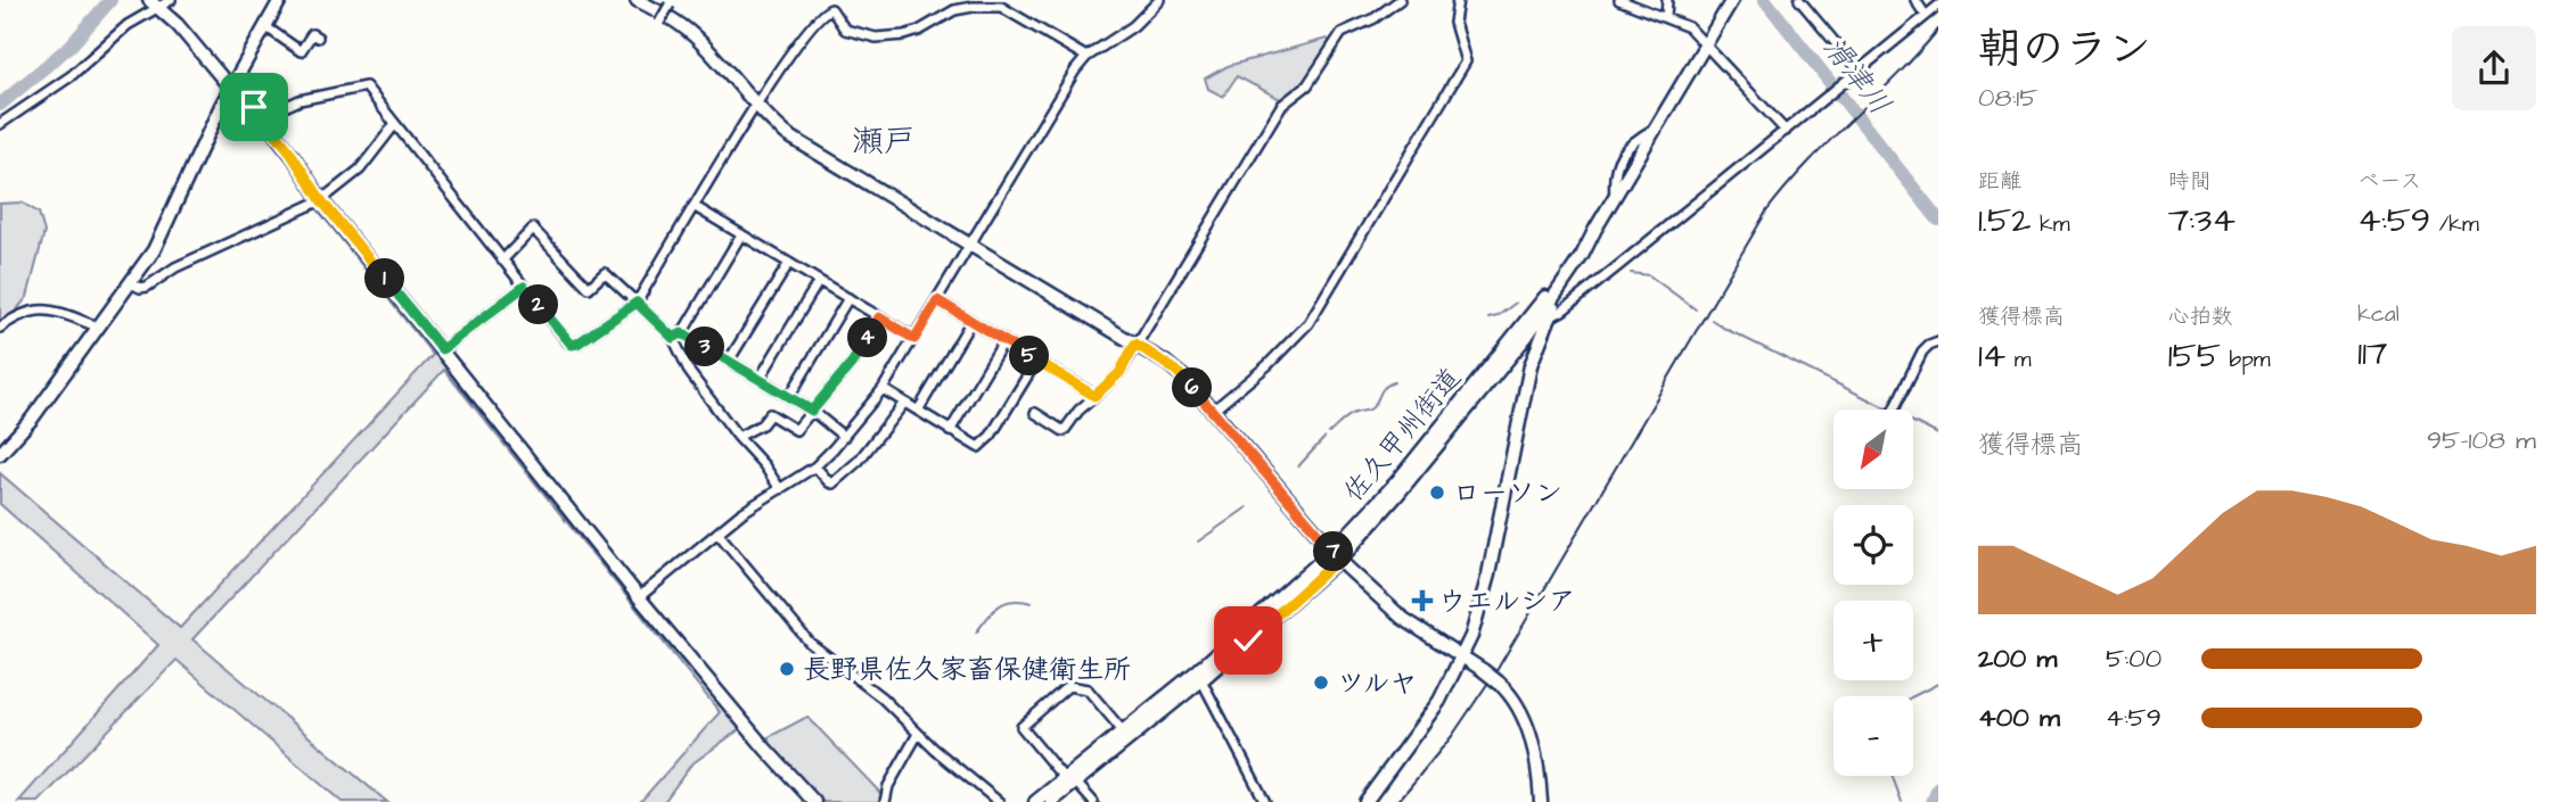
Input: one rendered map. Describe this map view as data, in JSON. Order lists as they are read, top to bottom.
{
  "streets": {
    "street": ["佐久甲州街道"]
  },
  "districts": ["瀬戸"],
  "water": ["滑津川"],
  "places": {
    "other": ["ローソン", "長野県佐久家畜保健衛生所", "ツルヤ"],
    "health": ["ウエルシア"]
  },
  "north": "bottom left",
  "page": {
    "heading": ["朝のラン", "08:15"],
    "stats": [
      ["距離", "1.52 km"],
      ["時間", "7:34"],
      ["ペース", "4:59 /km"],
      ["獲得標高", "14 m"],
      ["心拍数", "155 bpm"],
      ["kcal", "117"]
    ],
    "pins": [
      "1",
      "2",
      "4",
      "3",
      "5",
      "6",
      "7"
    ],
    "chart": ["獲得標高", "95–108 m"],
    "map_buttons": ["+", "−"],
    "list": [
      {
        "name": "200 m",
        "note": "5:00"
      },
      {
        "name": "400 m",
        "note": "4:59"
      }
    ]
  }
}
